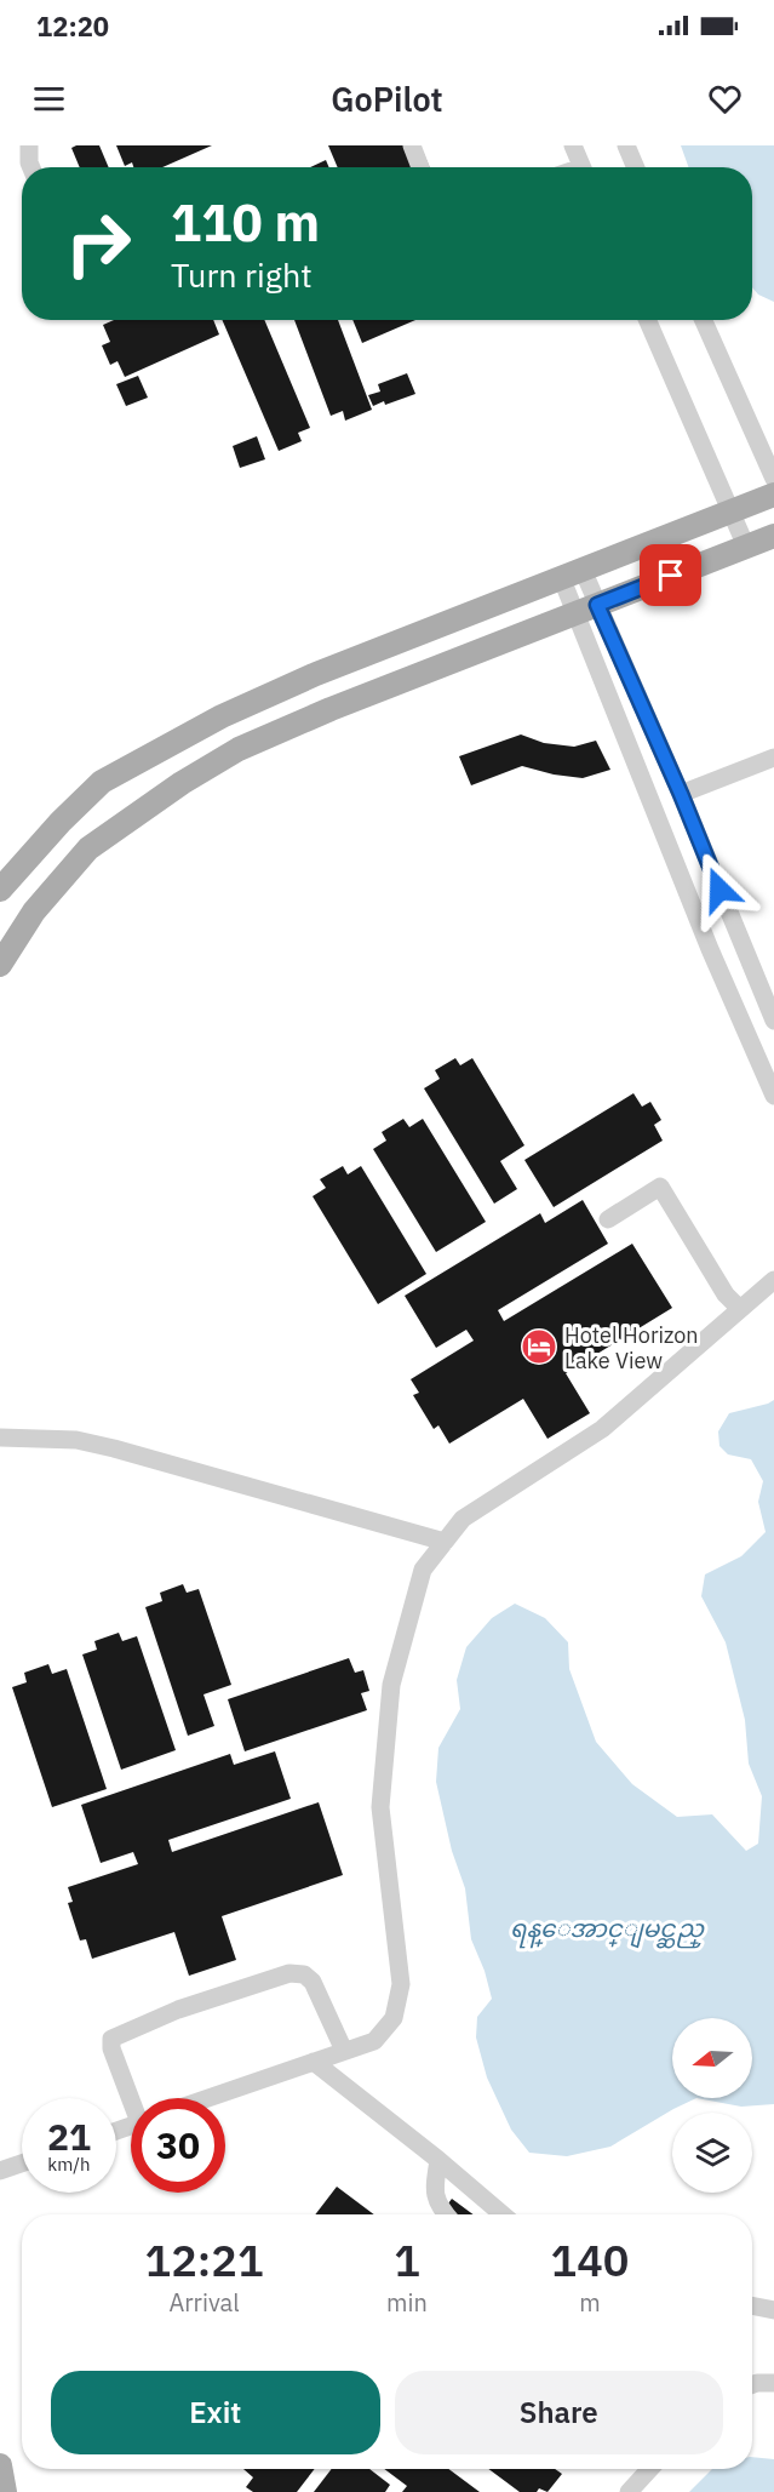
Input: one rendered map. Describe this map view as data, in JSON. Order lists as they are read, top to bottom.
{
  "water": ["ရန္ေအာင္ျမင္ဆည္"],
  "places": {
    "hotel": ["Hotel Horizon Lake View"]
  },
  "north": "left",
  "page": {
    "status": "12:20",
    "header": "GoPilot",
    "turn": ["110 m", "Turn right"],
    "speed": "21 km/h",
    "limit": "30",
    "eta": [
      "12:21",
      "Arrival",
      "1",
      "min",
      "140",
      "m"
    ],
    "buttons": ["Exit", "Share"]
  }
}
